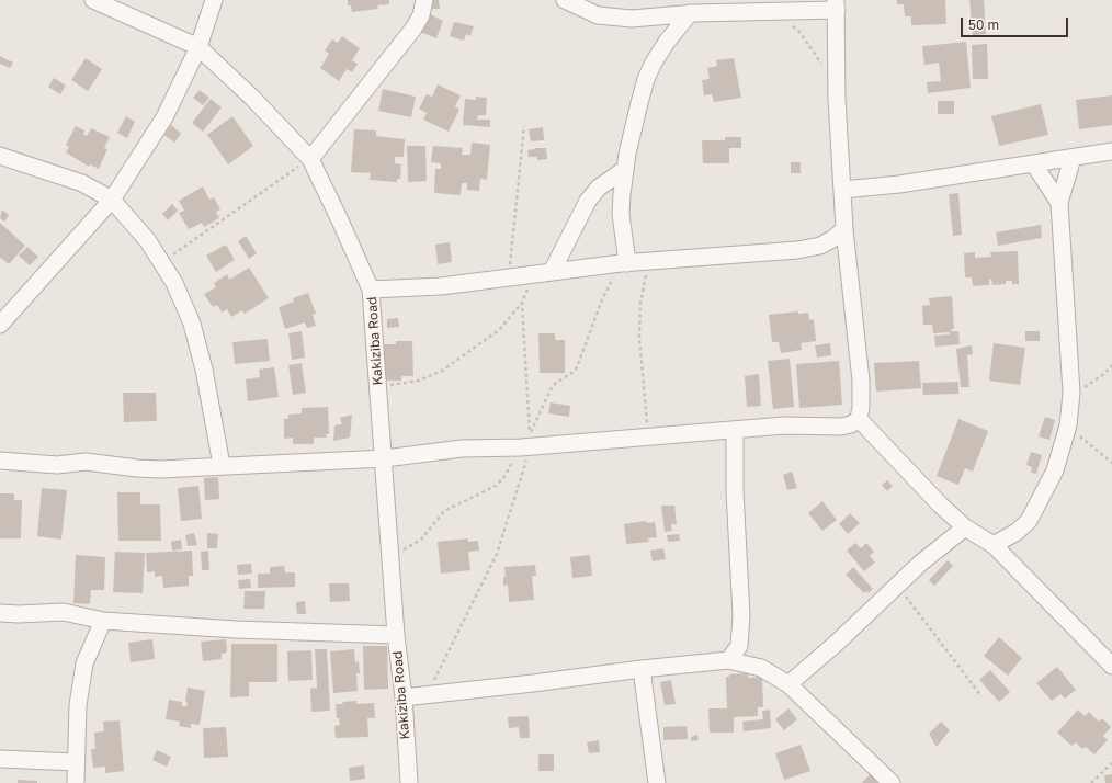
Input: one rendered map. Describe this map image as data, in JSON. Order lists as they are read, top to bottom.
{
  "streets": {
    "street": ["Kakiziba Road"]
  },
  "scale_bar": "50 m"
}
